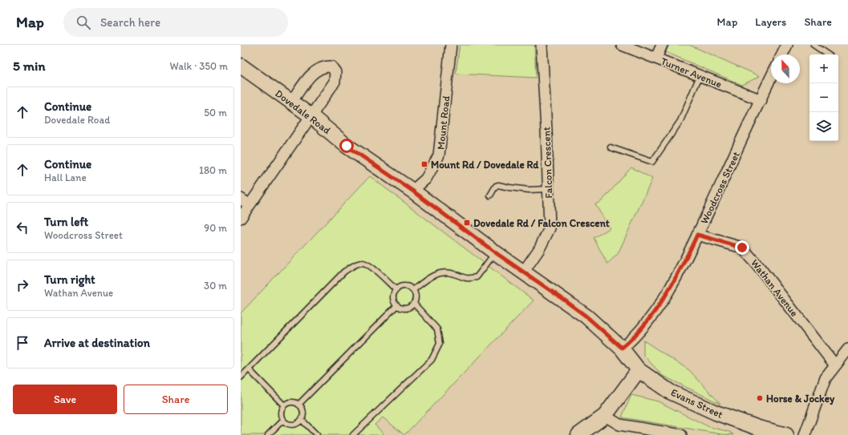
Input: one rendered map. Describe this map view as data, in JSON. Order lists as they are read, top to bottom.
{
  "streets": {
    "street": [
      "Turner Avenue",
      "Dovedale Road",
      "Mount Road",
      "Falcon Crescent",
      "Woodcross Street",
      "Wathan Avenue",
      "Evans Street"
    ]
  },
  "crossings": [
    ["Turner Avenue", "Woodcross Street"],
    ["Dovedale Road", "Mount Road"],
    ["Dovedale Road", "Falcon Crescent"],
    ["Dovedale Road", "Evans Street"],
    ["Falcon Crescent", "Evans Street"],
    ["Woodcross Street", "Wathan Avenue"],
    ["Woodcross Street", "Evans Street"]
  ],
  "places": {
    "transit": ["Mount Rd / Dovedale Rd", "Dovedale Rd / Falcon Crescent"],
    "other": ["Horse & Jockey"]
  },
  "north": "top",
  "page": {
    "header": "Map",
    "search": "Search here",
    "nav": ["Map", "Layers", "Share"],
    "heading": ["5 min", "Walk · 350 m"],
    "map_buttons": ["+", "−"],
    "list": [
      ["Continue", "Dovedale Road", "50 m"],
      ["Continue", "Hall Lane", "180 m"],
      ["Turn left", "Woodcross Street", "90 m"],
      ["Turn right", "Wathan Avenue", "30 m"],
      "Arrive at destination"
    ],
    "buttons": ["Save", "Share"]
  }
}
